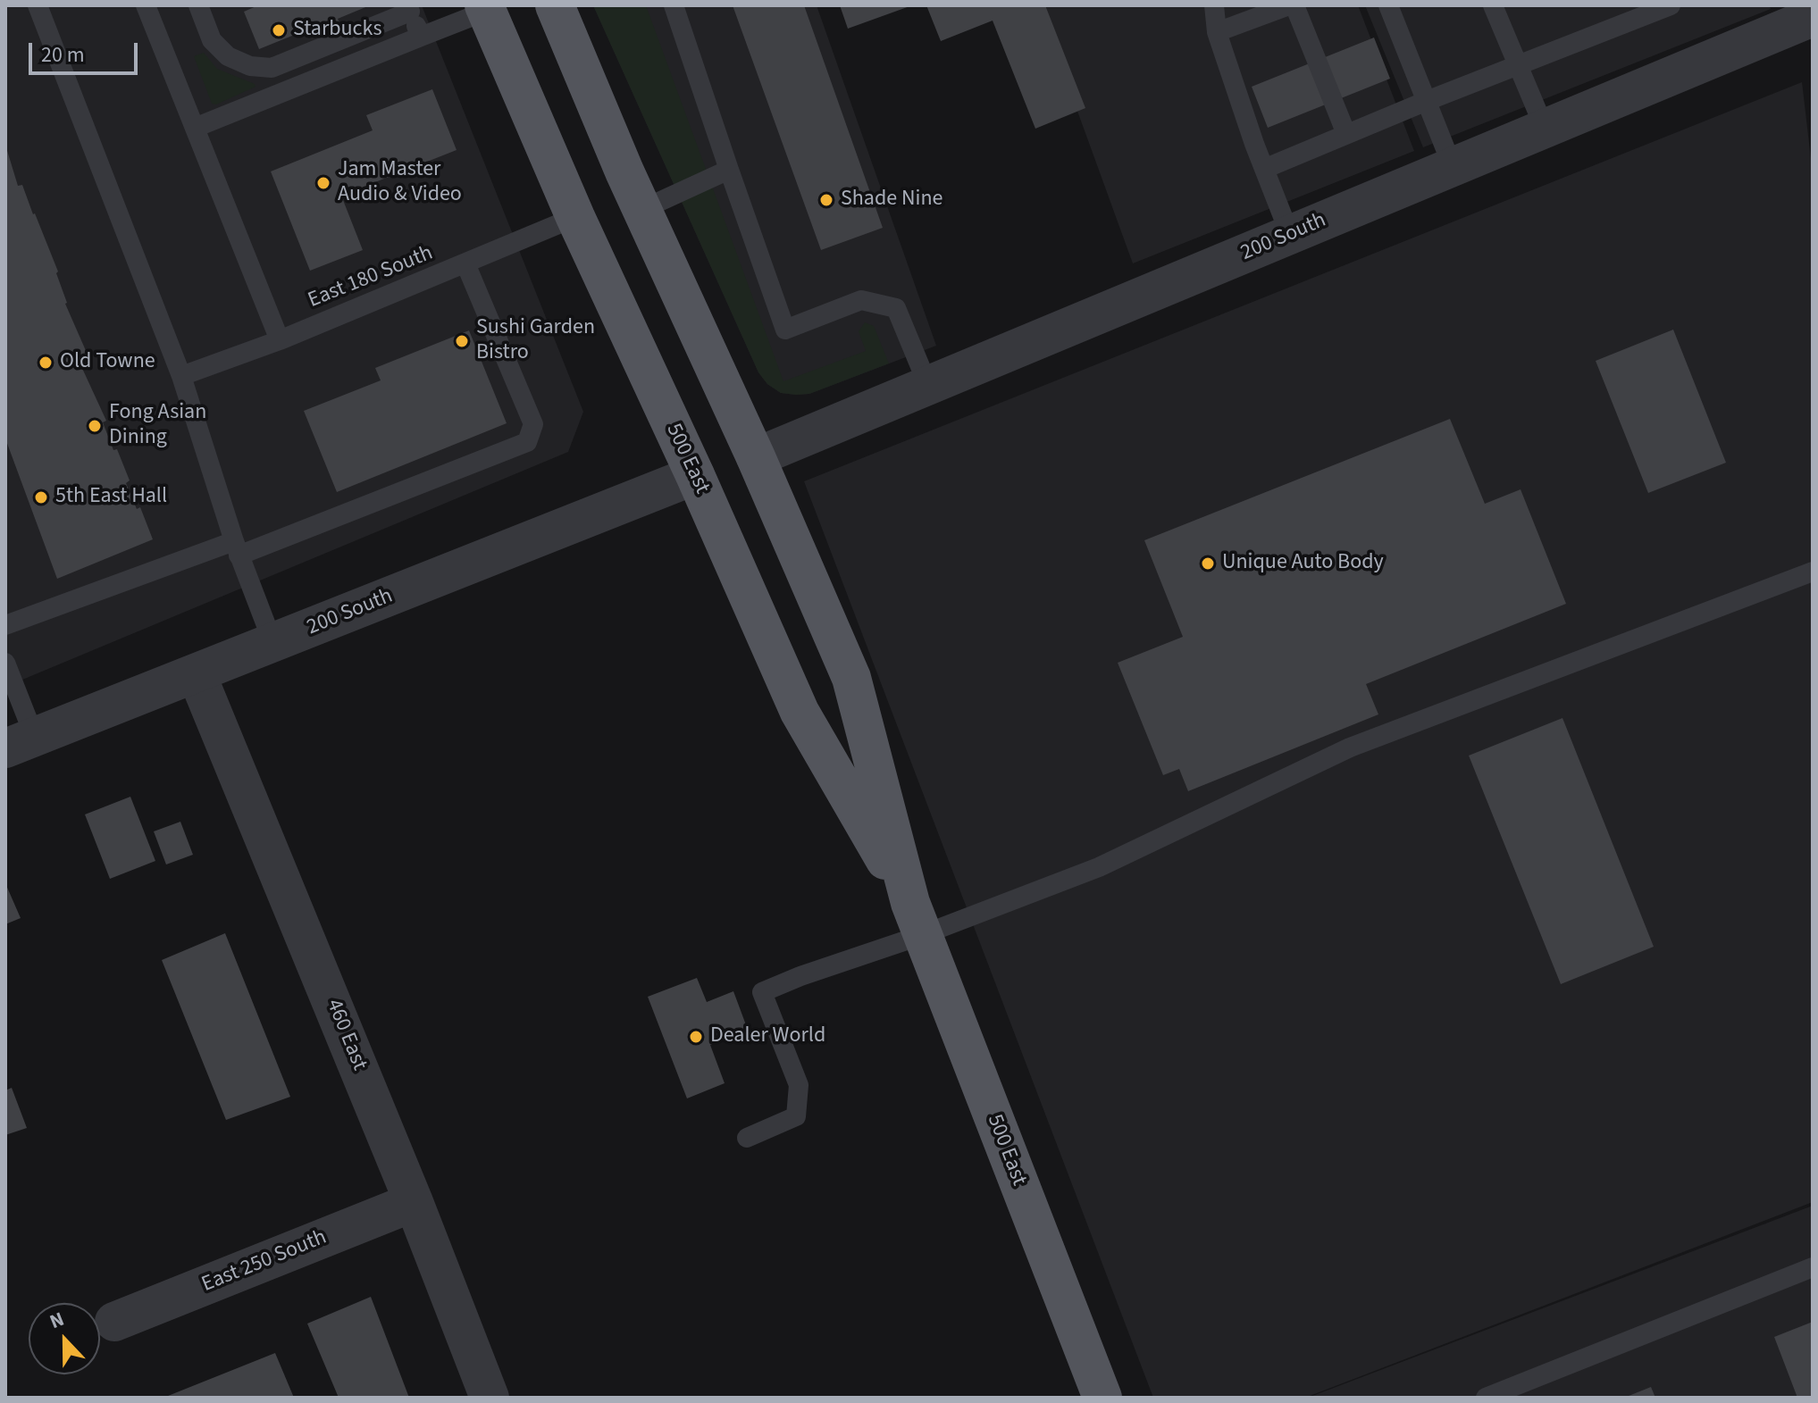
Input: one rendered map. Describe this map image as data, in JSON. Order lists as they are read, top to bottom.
{
  "streets": {
    "main road": ["500 East"],
    "street": ["200 South", "460 East", "East 250 South"],
    "lane": ["East 180 South"]
  },
  "crossings": [
    ["200 South", "500 East"],
    ["200 South", "460 East"],
    ["East 180 South", "500 East"],
    ["460 East", "East 250 South"]
  ],
  "places": [
    "Starbucks",
    "Jam Master Audio & Video",
    "Shade Nine",
    "Sushi Garden Bistro",
    "Old Towne",
    "Fong Asian Dining",
    "5th East Hall",
    "Unique Auto Body",
    "Dealer World"
  ],
  "scale_bar": "20 m",
  "north": "top"
}
